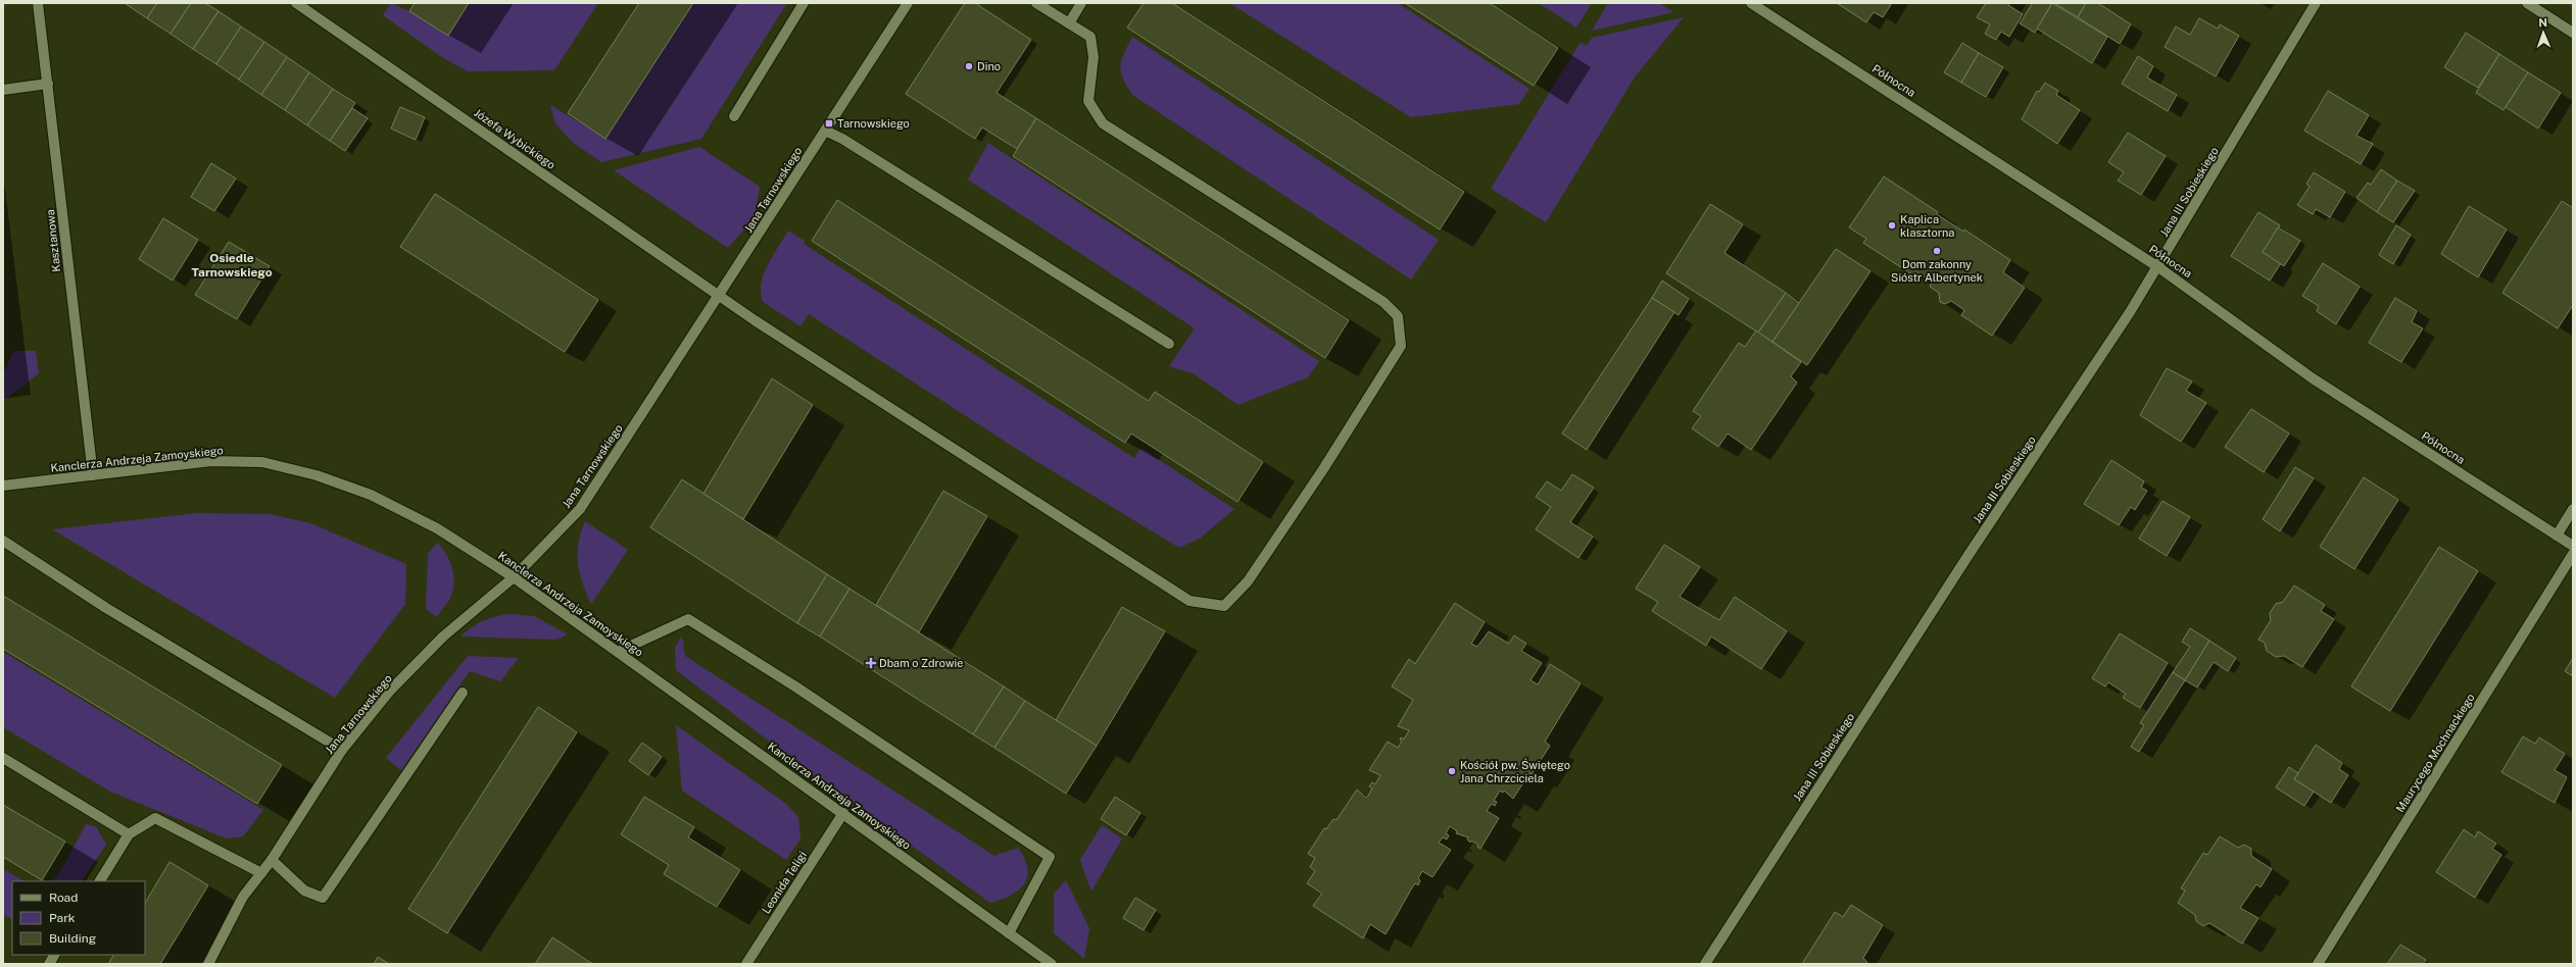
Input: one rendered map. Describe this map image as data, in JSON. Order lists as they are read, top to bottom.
{
  "streets": {
    "street": [
      "Północna",
      "Józefa Wybickiego",
      "Jana Tarnowskiego",
      "Jana III Sobieskiego",
      "Kasztanowa",
      "Kanclerza Andrzeja Zamoyskiego",
      "Maurycego Mochnackiego",
      "Leonida Teligi"
    ]
  },
  "crossings": [
    ["Północna", "Jana III Sobieskiego"],
    ["Józefa Wybickiego", "Jana Tarnowskiego"],
    ["Jana Tarnowskiego", "Kanclerza Andrzeja Zamoyskiego"],
    ["Kasztanowa", "Kanclerza Andrzeja Zamoyskiego"],
    ["Kanclerza Andrzeja Zamoyskiego", "Leonida Teligi"]
  ],
  "districts": ["Osiedle Tarnowskiego"],
  "places": {
    "other": [
      "Dino",
      "Kaplica klasztorna",
      "Dom zakonny Sióstr Albertynek",
      "Kościół pw. Świętego Jana Chrzciciela"
    ],
    "transit": ["Tarnowskiego"],
    "health": ["Dbam o Zdrowie"]
  },
  "legend": ["Road", "Park", "Building"],
  "north": "top"
}
